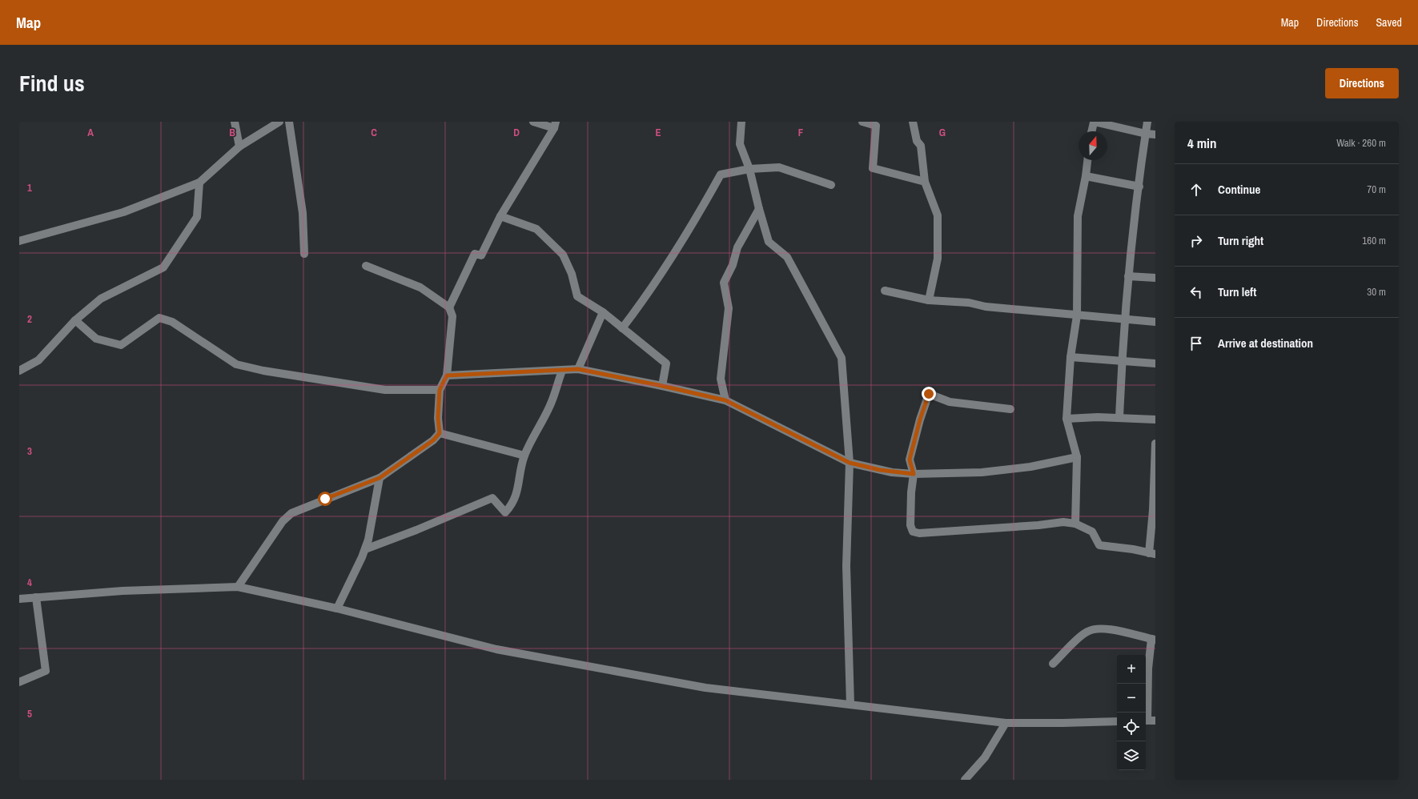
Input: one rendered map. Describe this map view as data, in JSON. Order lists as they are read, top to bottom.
{
  "north": "top",
  "page": {
    "header": "Map",
    "nav": ["Map", "Directions", "Saved"],
    "title": "Find us",
    "buttons": "Directions",
    "heading": ["4 min", "Walk · 260 m"],
    "list": [
      ["Continue", "70 m"],
      ["Turn right", "160 m"],
      ["Turn left", "30 m"],
      "Arrive at destination"
    ],
    "map_buttons": ["+", "−"]
  },
  "grid": {
    "columns": [
      "A",
      "B",
      "C",
      "D",
      "E",
      "F",
      "G"
    ],
    "rows": [
      "1",
      "2",
      "3",
      "4",
      "5"
    ]
  }
}
